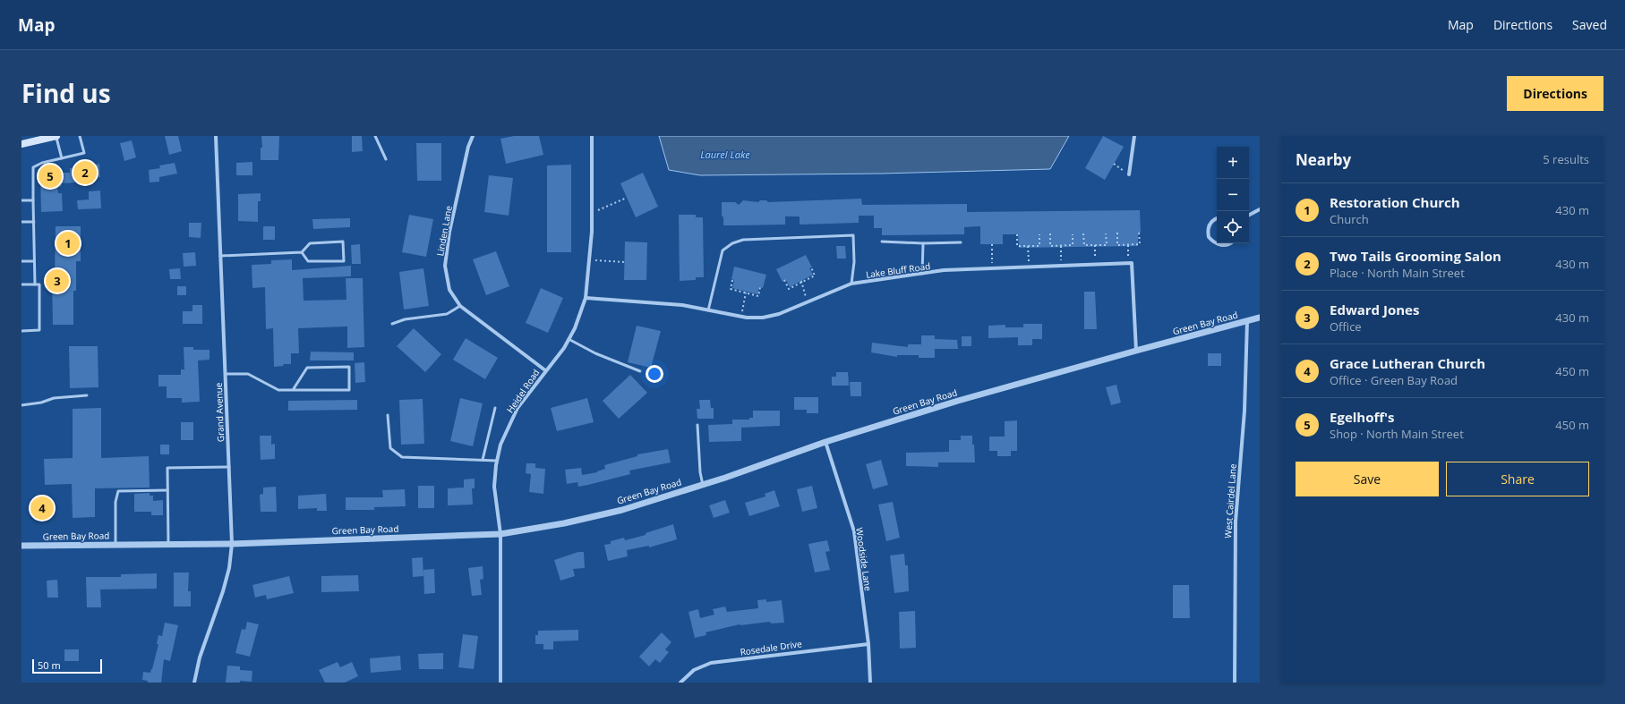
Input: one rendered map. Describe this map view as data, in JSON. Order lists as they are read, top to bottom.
{
  "streets": {
    "street": [
      "Linden Lane",
      "Lake Bluff Road",
      "Green Bay Road",
      "Heidel Road",
      "Grand Avenue",
      "West Cairdel Lane",
      "Woodside Lane",
      "Rosedale Drive"
    ]
  },
  "crossings": [
    ["Linden Lane", "Heidel Road"],
    ["Lake Bluff Road", "Heidel Road"],
    ["Green Bay Road", "Heidel Road"],
    ["Green Bay Road", "Grand Avenue"],
    ["Green Bay Road", "West Cairdel Lane"],
    ["Green Bay Road", "Woodside Lane"],
    ["Woodside Lane", "Rosedale Drive"]
  ],
  "water": ["Laurel Lake"],
  "scale_bar": "50 m",
  "page": {
    "header": "Map",
    "nav": ["Map", "Directions", "Saved"],
    "title": "Find us",
    "buttons": [
      "Directions",
      ["Save", "Share"]
    ],
    "heading": ["Nearby", "5 results"],
    "map_buttons": ["+", "−"],
    "pins": [
      "2",
      "5",
      "1",
      "3",
      "4"
    ],
    "list": [
      {
        "mark": "1",
        "name": "Restoration Church",
        "note": "Church",
        "value": "430 m"
      },
      {
        "mark": "2",
        "name": "Two Tails Grooming Salon",
        "note": "Place · North Main Street",
        "value": "430 m"
      },
      {
        "mark": "3",
        "name": "Edward Jones",
        "note": "Office",
        "value": "430 m"
      },
      {
        "mark": "4",
        "name": "Grace Lutheran Church",
        "note": "Office · Green Bay Road",
        "value": "450 m"
      },
      {
        "mark": "5",
        "name": "Egelhoff's",
        "note": "Shop · North Main Street",
        "value": "450 m"
      }
    ],
    "scale": "50 m"
  }
}
